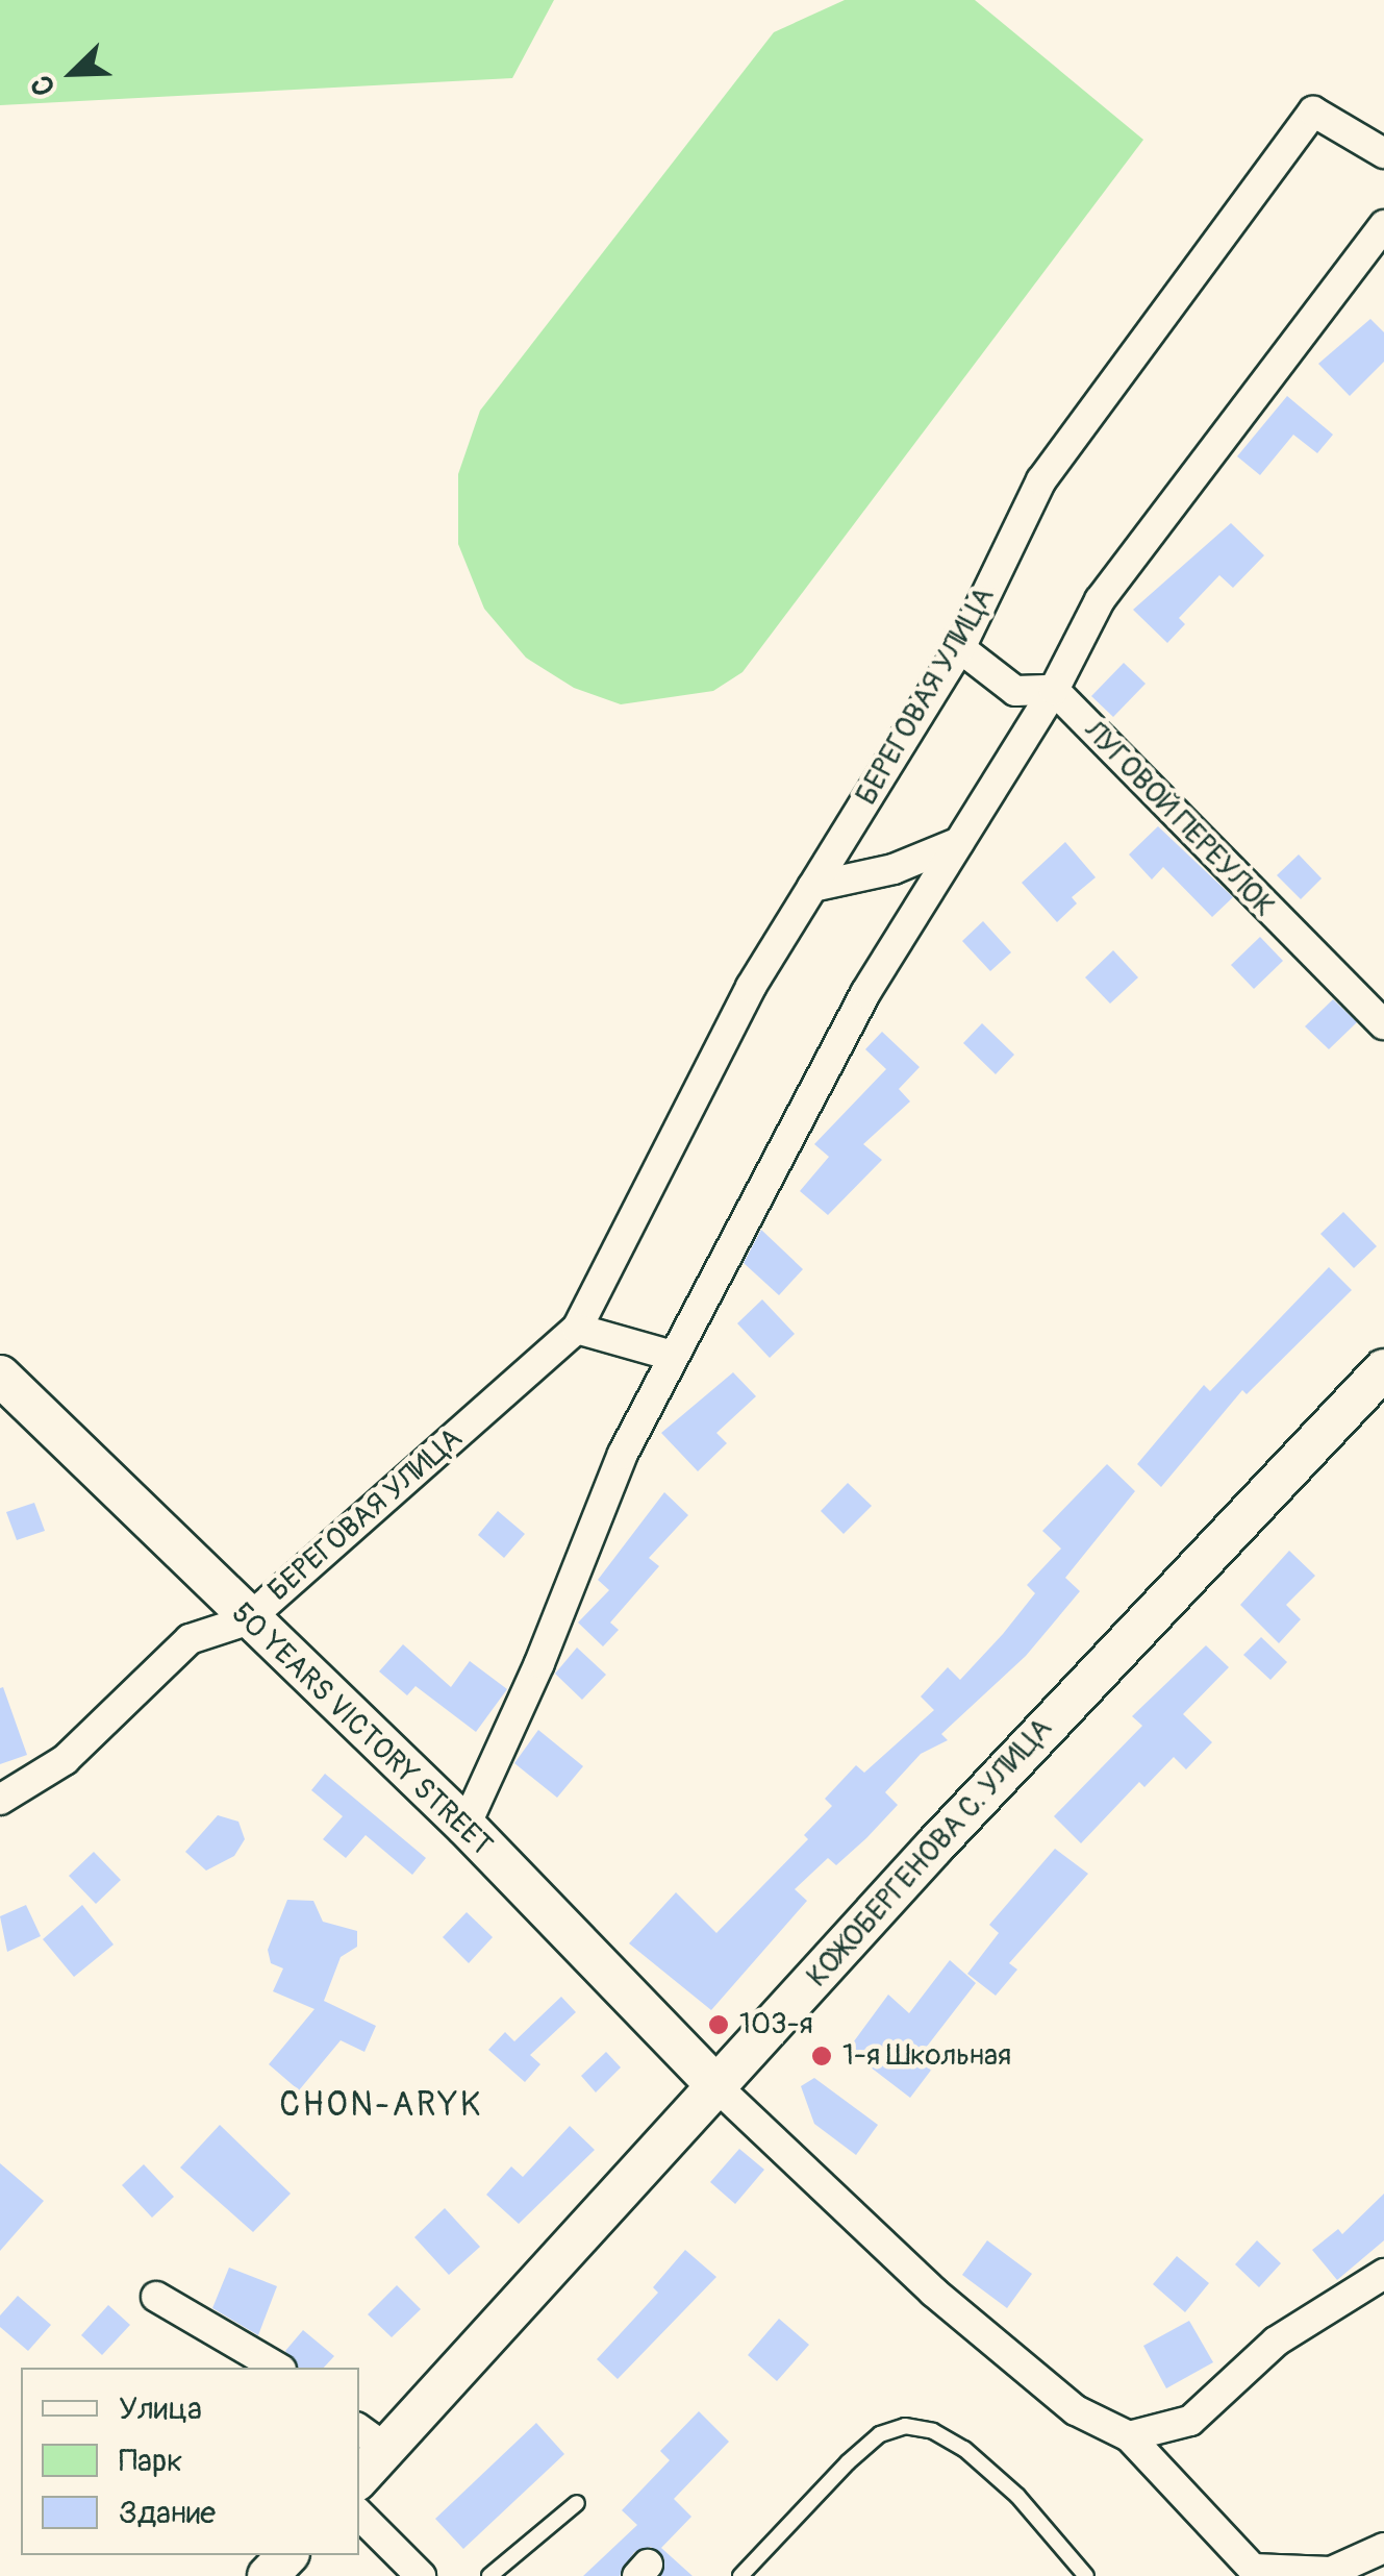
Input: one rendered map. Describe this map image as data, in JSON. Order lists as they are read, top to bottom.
{
  "streets": {
    "main road": ["50 YEARS VICTORY STREET", "КОЖОБЕРГЕНОВА С. УЛИЦА"],
    "street": ["БЕРЕГОВАЯ УЛИЦА", "ЛУГОВОЙ ПЕРЕУЛОК"]
  },
  "crossings": [
    ["БЕРЕГОВАЯ УЛИЦА", "50 YEARS VICTORY STREET"],
    ["50 YEARS VICTORY STREET", "КОЖОБЕРГЕНОВА С. УЛИЦА"]
  ],
  "districts": ["CHON-ARYK"],
  "places": ["103-я", "1-я Школьная"],
  "legend": ["Улица", "Парк", "Здание"],
  "north": "bottom left"
}
